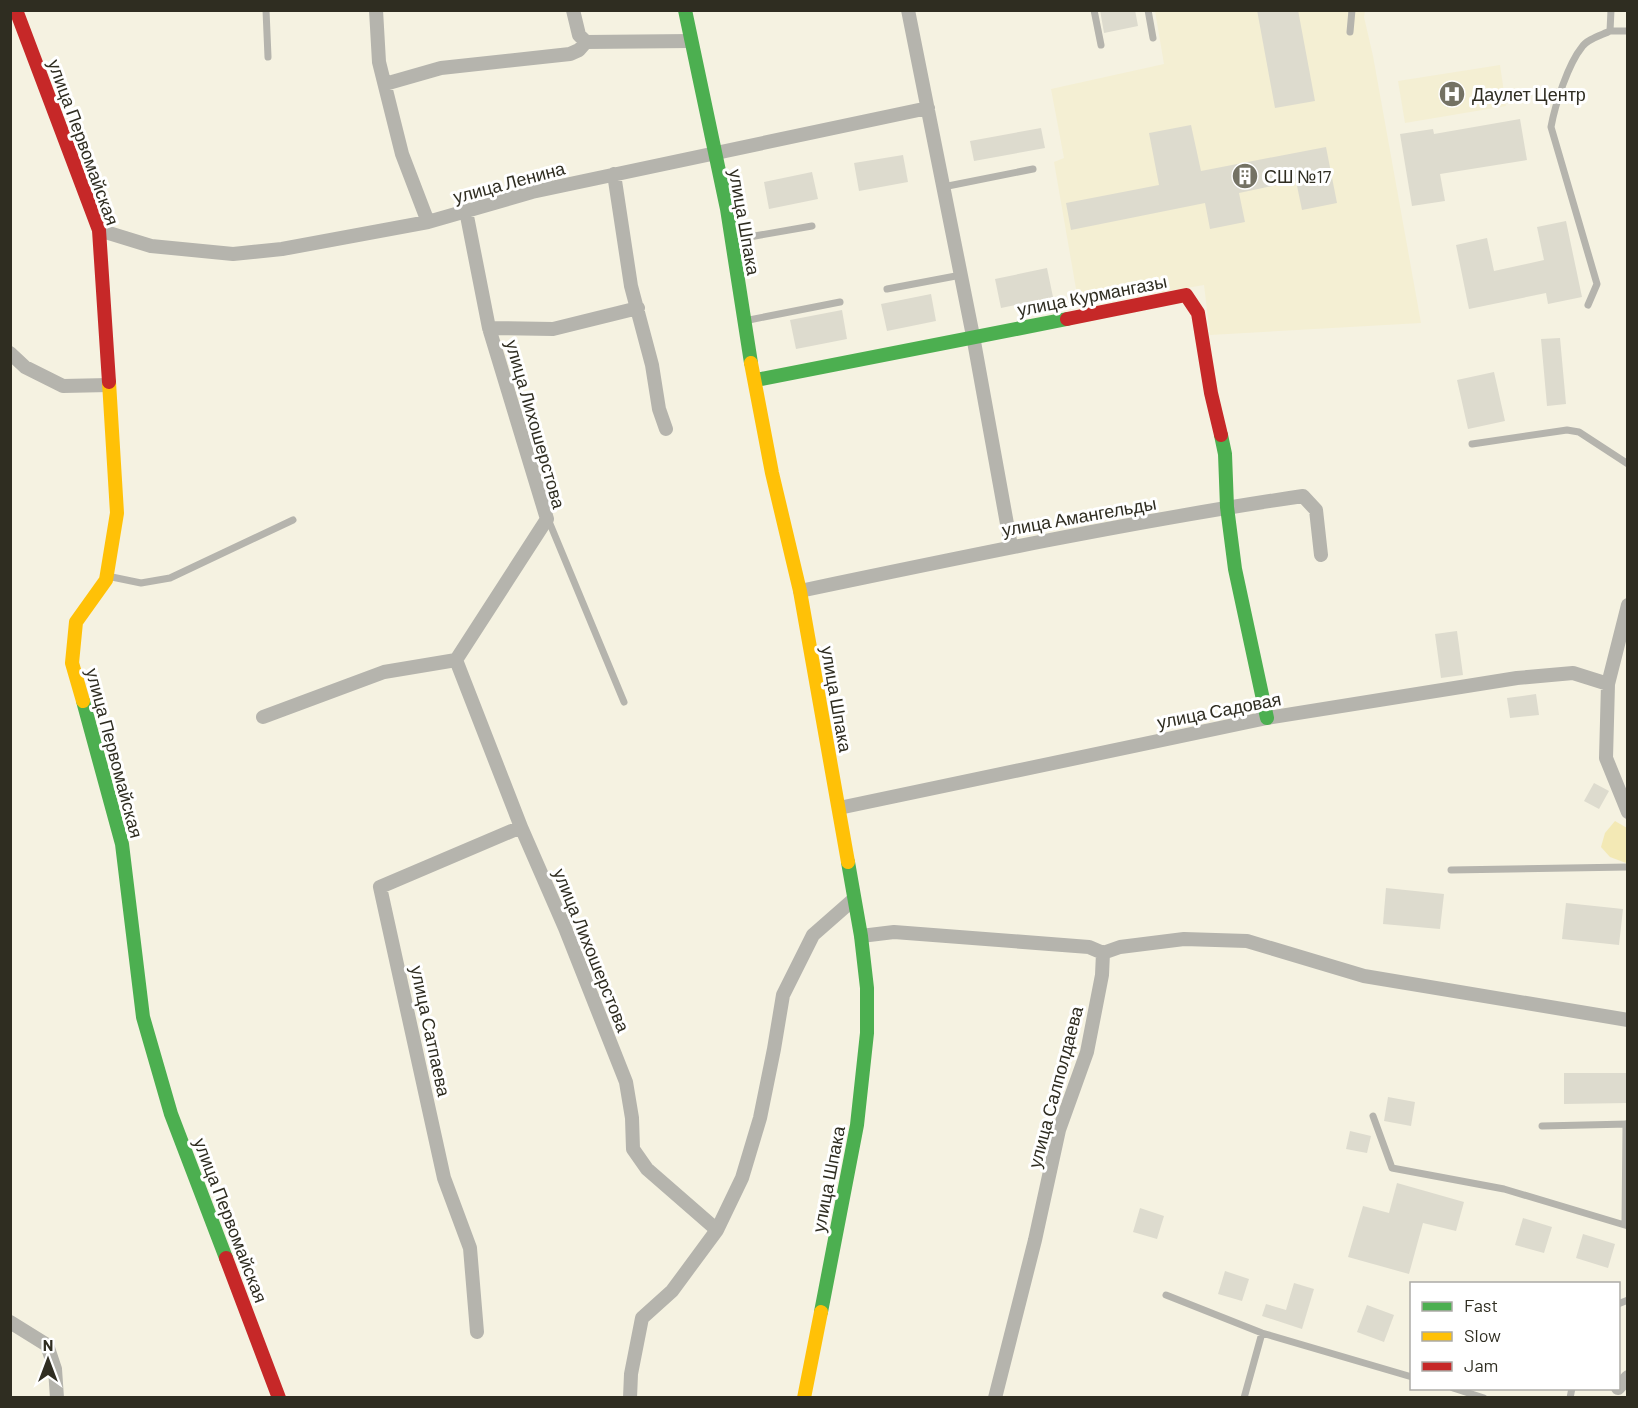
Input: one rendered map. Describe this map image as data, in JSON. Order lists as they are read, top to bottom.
{
  "streets": {
    "street": [
      "улица Первомайская",
      "улица Ленина",
      "улица Шпака",
      "улица Курмангазы",
      "улица Лихошерстова",
      "улица Амангельды",
      "улица Садовая",
      "улица Сатпаева",
      "улица Салполдаева"
    ]
  },
  "crossings": [
    ["улица Первомайская", "улица Ленина"],
    ["улица Ленина", "улица Шпака"],
    ["улица Ленина", "улица Лихошерстова"],
    ["улица Шпака", "улица Курмангазы"],
    ["улица Шпака", "улица Амангельды"],
    ["улица Шпака", "улица Садовая"],
    ["улица Курмангазы", "улица Амангельды"],
    ["улица Курмангазы", "улица Садовая"],
    ["улица Лихошерстова", "улица Сатпаева"]
  ],
  "places": {
    "hospital": ["Даулет Центр"],
    "building": ["СШ №17"]
  },
  "legend": ["Fast", "Slow", "Jam"],
  "north": "top"
}
